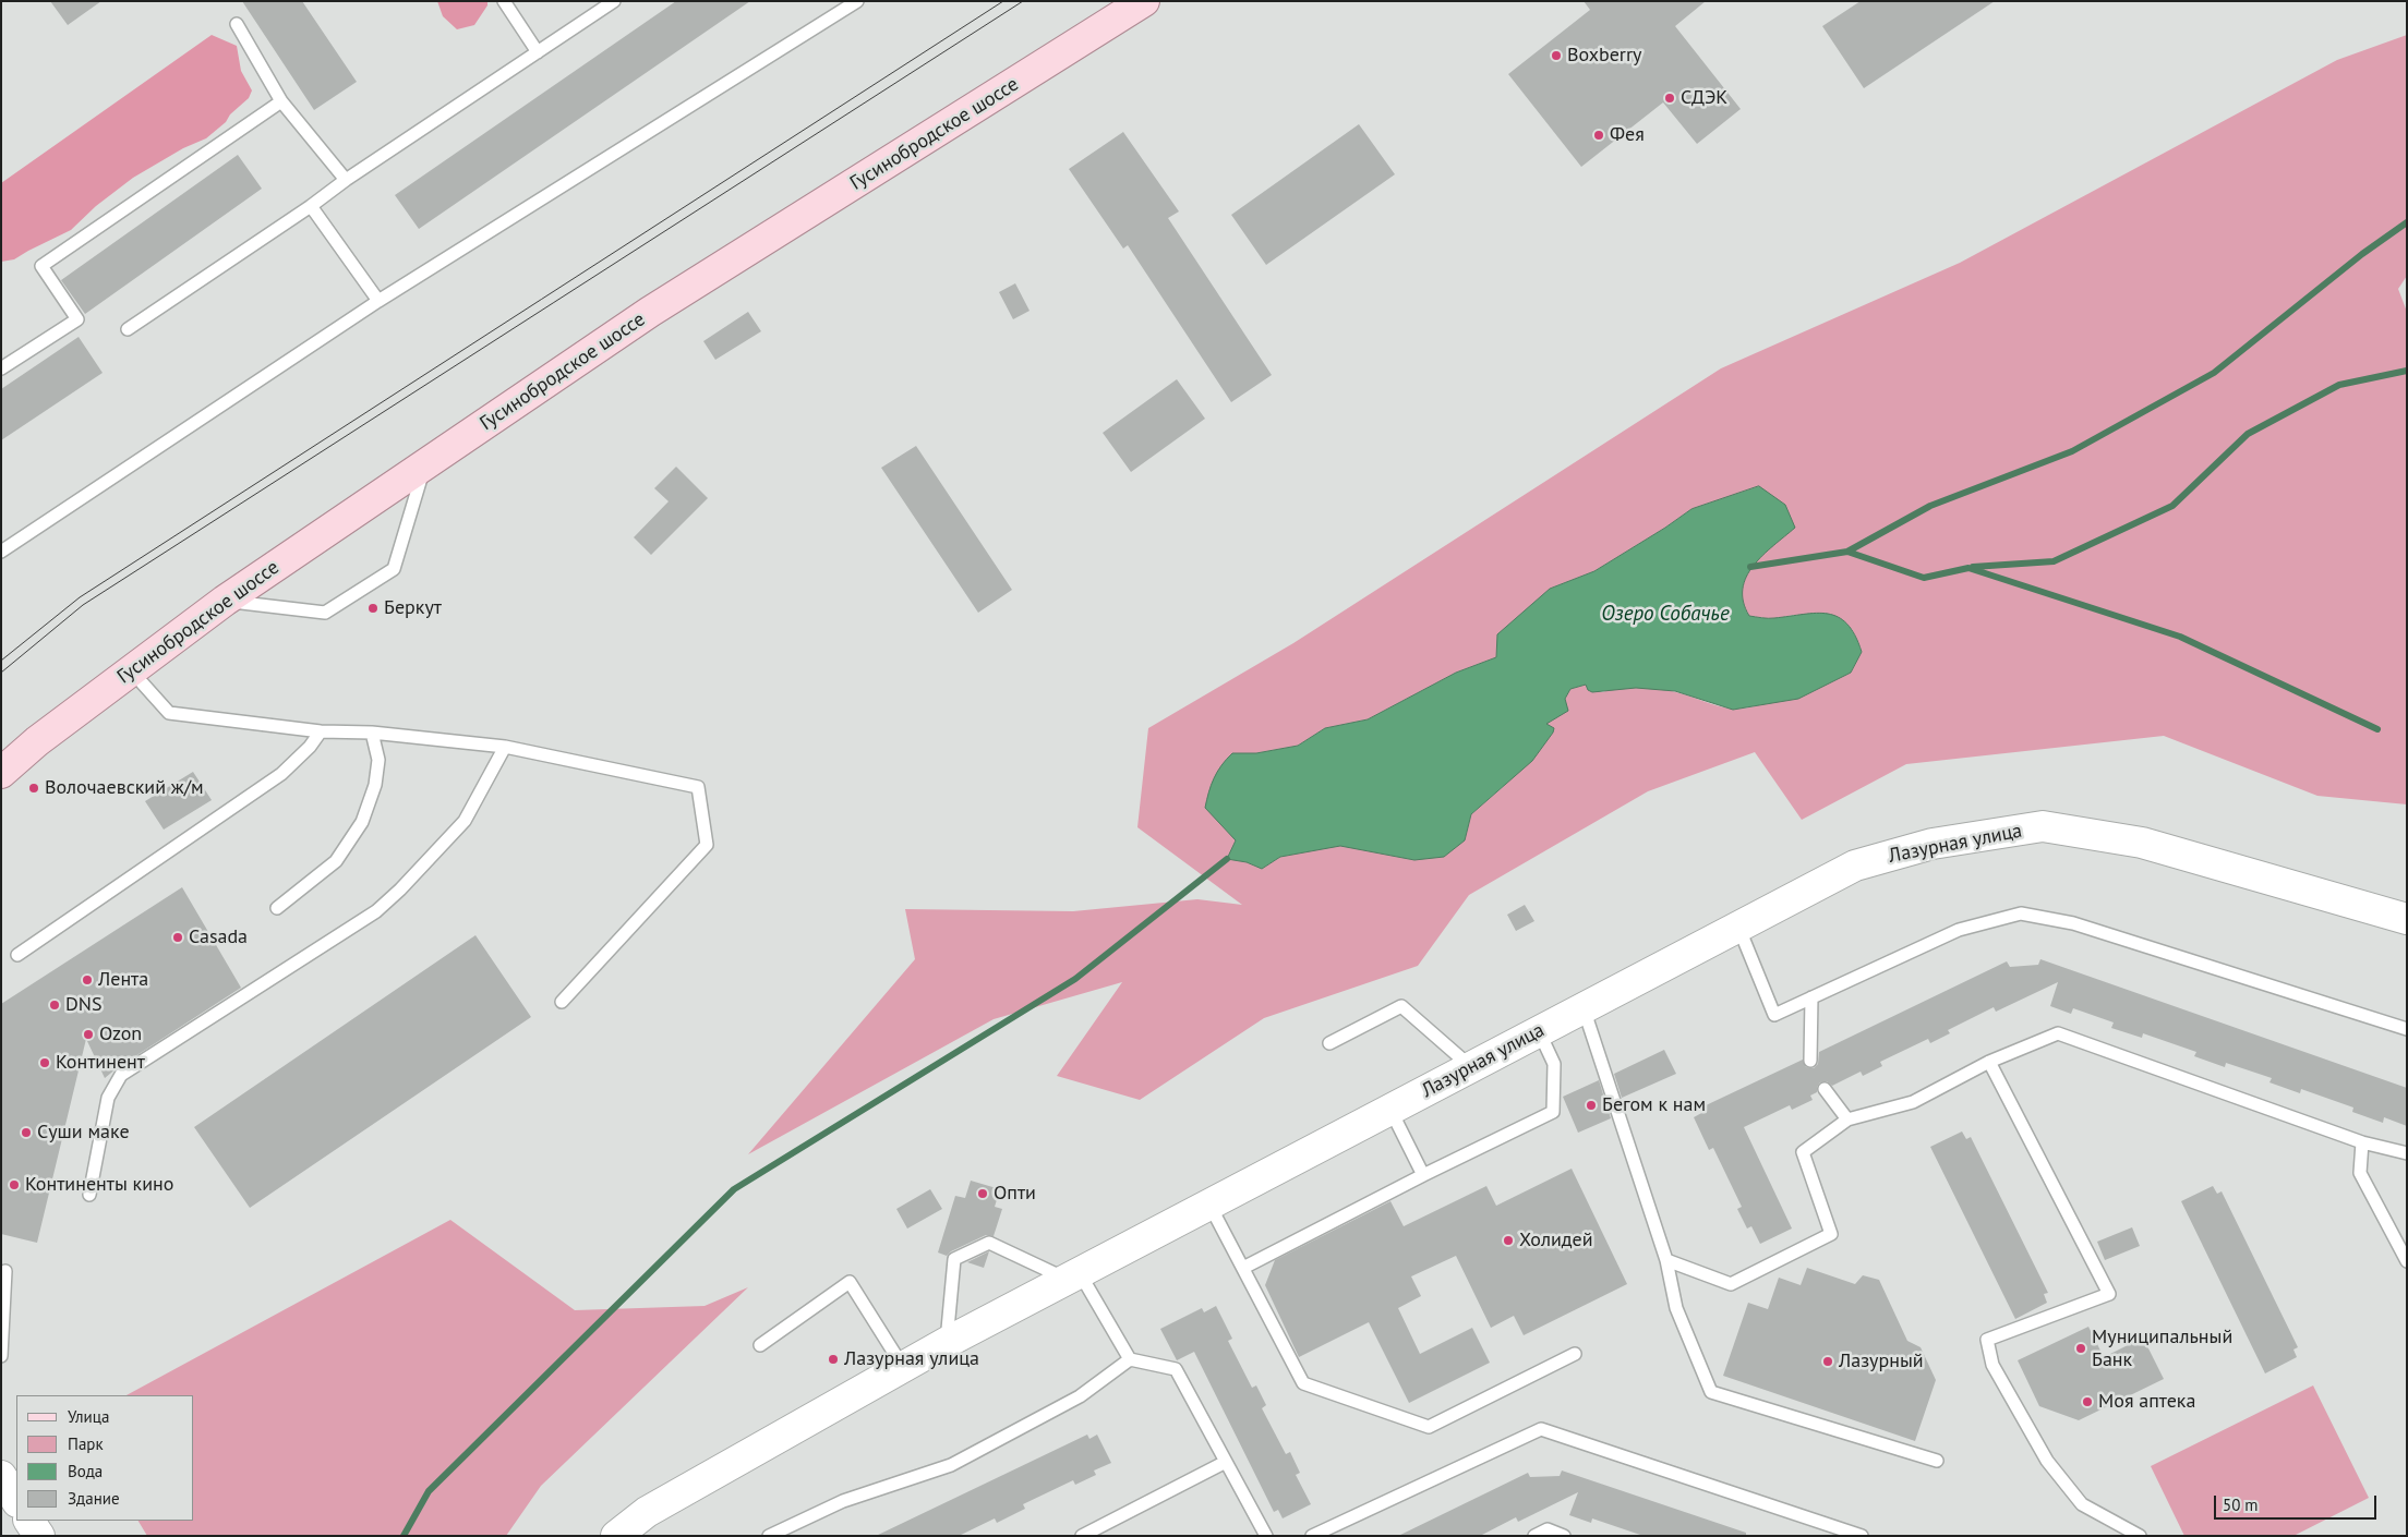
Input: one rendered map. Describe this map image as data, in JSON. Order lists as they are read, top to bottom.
{
  "streets": {
    "main road": ["Гусинобродское шоссе"],
    "street": ["Лазурная улица"]
  },
  "water": ["Озеро Собачье"],
  "places": [
    "Boxberry",
    "СДЭК",
    "Фея",
    "Беркут",
    "Волочаевский ж/м",
    "Casada",
    "Лента",
    "DNS",
    "Ozon",
    "Континент",
    "Бегом к нам",
    "Суши маке",
    "Континенты кино",
    "Опти",
    "Холидей",
    "Муниципальный Банк",
    "Лазурная улица",
    "Лазурный",
    "Моя аптека"
  ],
  "legend": [
    "Улица",
    "Парк",
    "Вода",
    "Здание"
  ],
  "scale_bar": "50 m"
}
